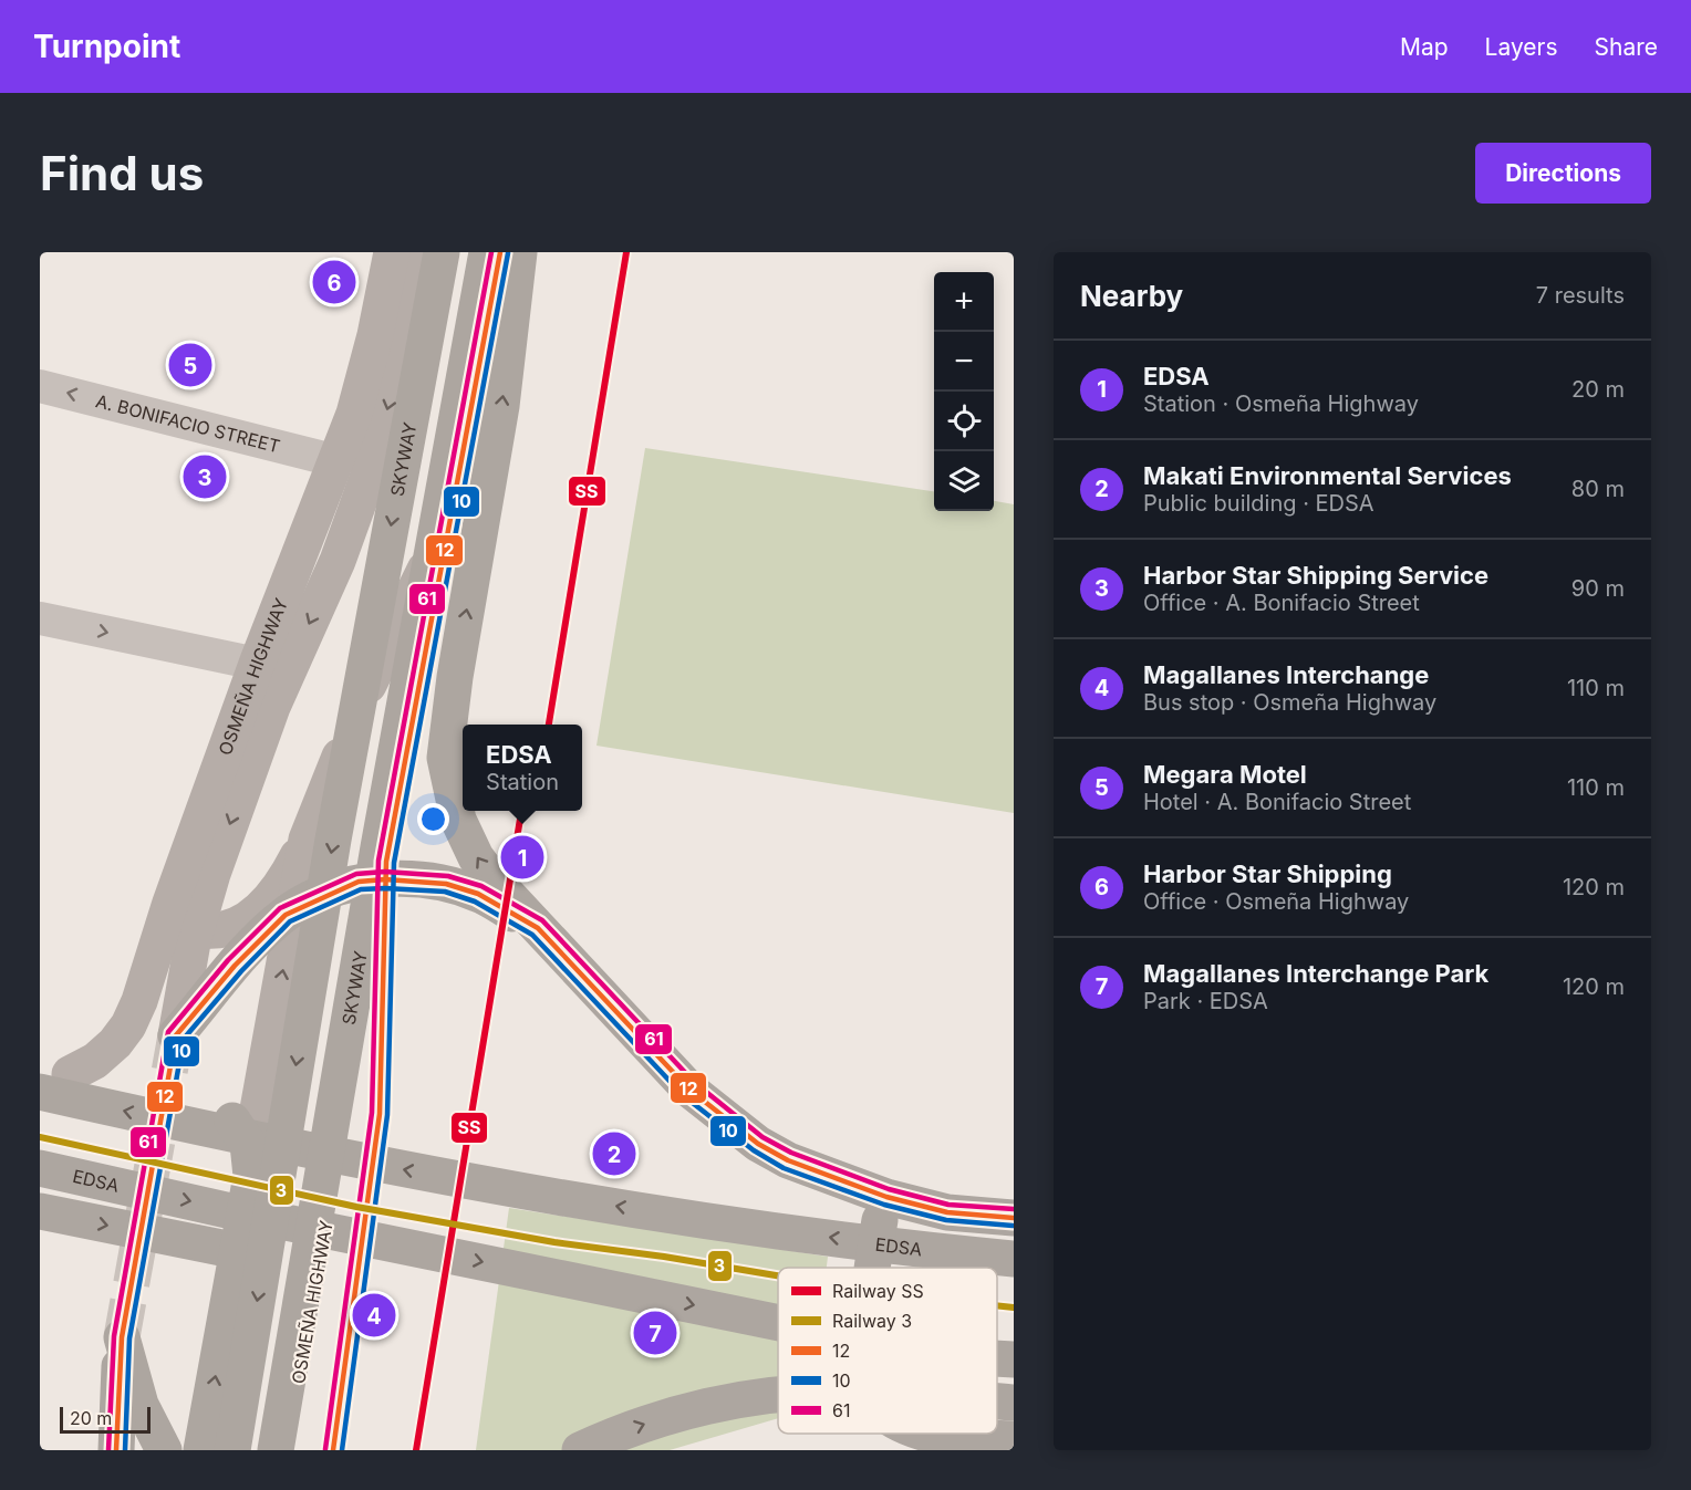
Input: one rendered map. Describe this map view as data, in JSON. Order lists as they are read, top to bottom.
{
  "streets": {
    "highway": ["SKYWAY", "EDSA"],
    "main road": ["OSMEÑA HIGHWAY"],
    "street": ["A. BONIFACIO STREET"]
  },
  "crossings": [
    ["A. BONIFACIO STREET", "OSMEÑA HIGHWAY"],
    ["OSMEÑA HIGHWAY", "EDSA"]
  ],
  "lines": [
    "rail line SS",
    "transit line 12",
    "transit line 61",
    "transit line 10",
    "rail line 3"
  ],
  "legend": [
    "Railway SS",
    "Railway 3",
    "12",
    "10",
    "61"
  ],
  "scale_bar": "20 m",
  "page": {
    "header": "Turnpoint",
    "nav": ["Map", "Layers", "Share"],
    "buttons": "Directions",
    "title": "Find us",
    "heading": ["Nearby", "7 results"],
    "pins": [
      "6",
      "5",
      "3",
      "1",
      "2",
      "4",
      "7"
    ],
    "map_buttons": ["+", "−"],
    "list": [
      {
        "mark": "1",
        "name": "EDSA",
        "note": "Station · Osmeña Highway",
        "value": "20 m"
      },
      {
        "mark": "2",
        "name": "Makati Environmental Services",
        "note": "Public building · EDSA",
        "value": "80 m"
      },
      {
        "mark": "3",
        "name": "Harbor Star Shipping Service",
        "note": "Office · A. Bonifacio Street",
        "value": "90 m"
      },
      {
        "mark": "4",
        "name": "Magallanes Interchange",
        "note": "Bus stop · Osmeña Highway",
        "value": "110 m"
      },
      {
        "mark": "5",
        "name": "Megara Motel",
        "note": "Hotel · A. Bonifacio Street",
        "value": "110 m"
      },
      {
        "mark": "6",
        "name": "Harbor Star Shipping",
        "note": "Office · Osmeña Highway",
        "value": "120 m"
      },
      {
        "mark": "7",
        "name": "Magallanes Interchange Park",
        "note": "Park · EDSA",
        "value": "120 m"
      }
    ],
    "popup": ["EDSA", "Station"],
    "scale": "20 m"
  }
}
